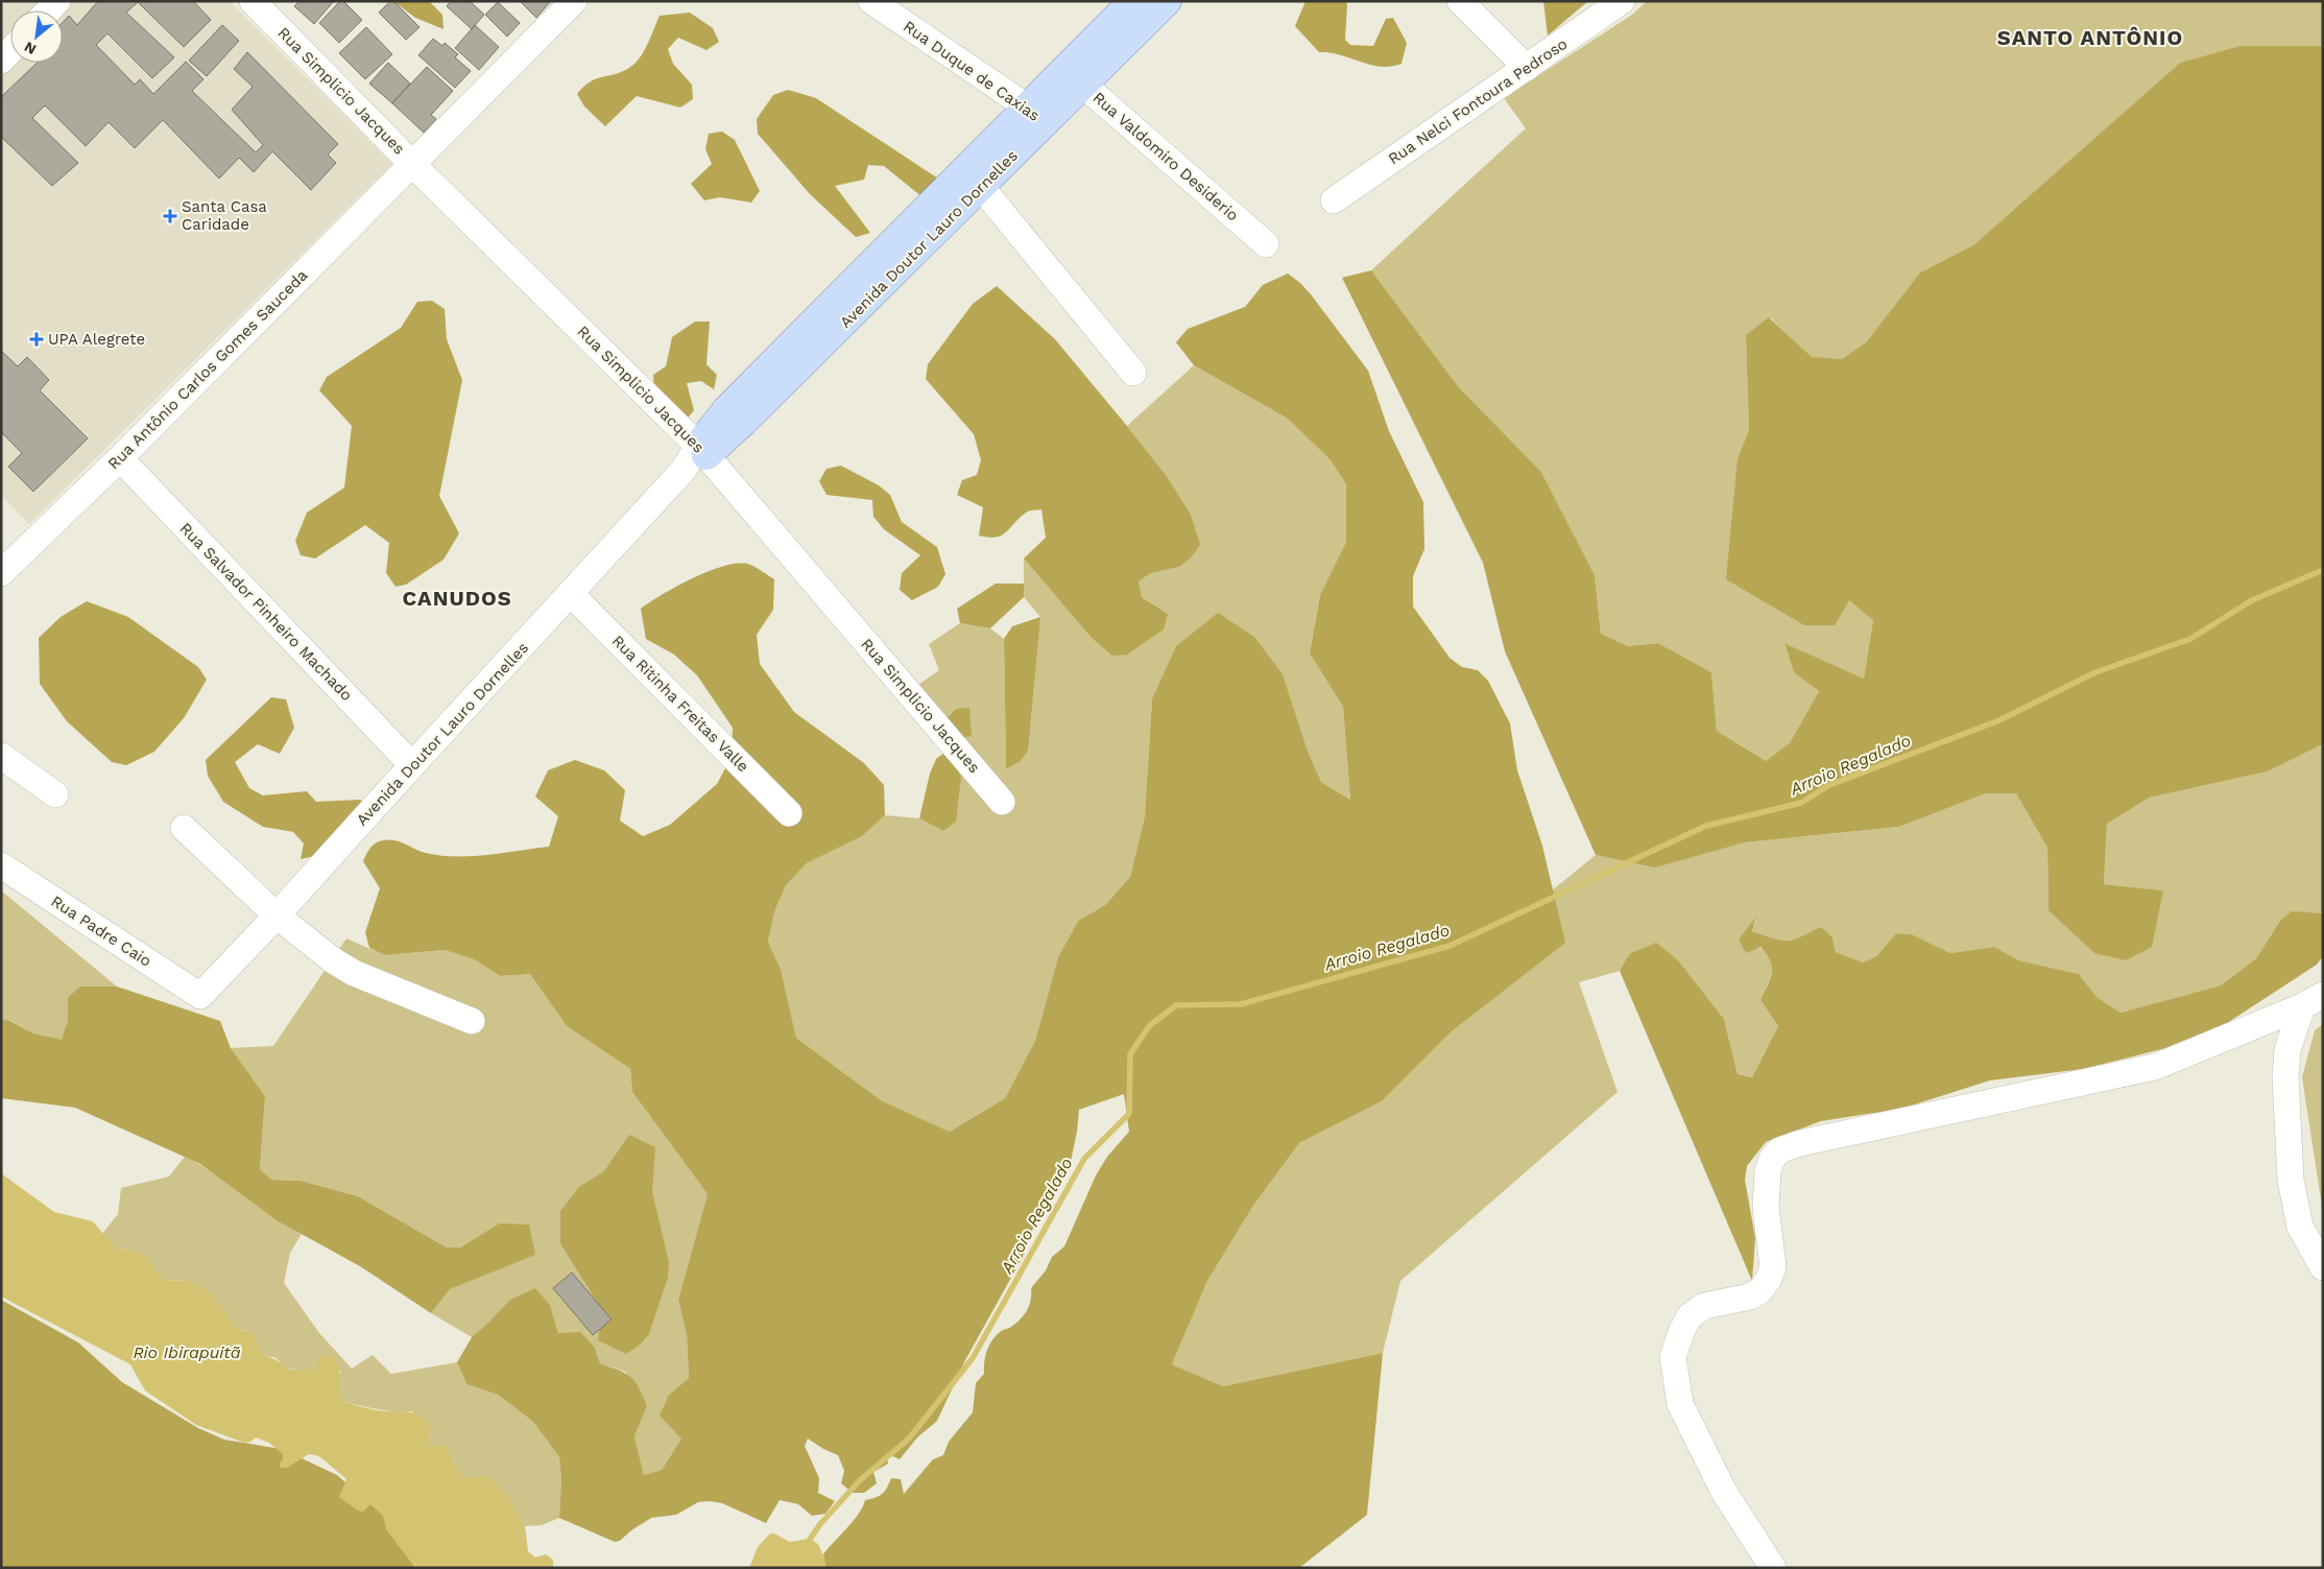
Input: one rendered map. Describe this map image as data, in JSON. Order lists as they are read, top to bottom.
{
  "streets": {
    "main road": ["Avenida Doutor Lauro Dornelles"],
    "street": [
      "Rua Duque de Caxias",
      "Rua Simplicio Jacques",
      "Rua Nelci Fontoura Pedroso",
      "Rua Valdomiro Desiderio",
      "Rua Antônio Carlos Gomes Sauceda",
      "Rua Salvador Pinheiro Machado",
      "Rua Ritinha Freitas Valle",
      "Rua Padre Caio"
    ]
  },
  "crossings": [
    ["Rua Duque de Caxias", "Avenida Doutor Lauro Dornelles"],
    ["Rua Simplicio Jacques", "Avenida Doutor Lauro Dornelles"],
    ["Rua Simplicio Jacques", "Rua Antônio Carlos Gomes Sauceda"],
    ["Rua Valdomiro Desiderio", "Avenida Doutor Lauro Dornelles"],
    ["Avenida Doutor Lauro Dornelles", "Rua Salvador Pinheiro Machado"],
    ["Avenida Doutor Lauro Dornelles", "Rua Ritinha Freitas Valle"],
    ["Avenida Doutor Lauro Dornelles", "Rua Padre Caio"],
    ["Rua Antônio Carlos Gomes Sauceda", "Rua Salvador Pinheiro Machado"]
  ],
  "districts": ["SANTO ANTÔNIO", "CANUDOS"],
  "water": ["Arroio Regalado", "Rio Ibirapuitã"],
  "places": {
    "health": ["Santa Casa Caridade", "UPA Alegrete"]
  },
  "north": "bottom left"
}
